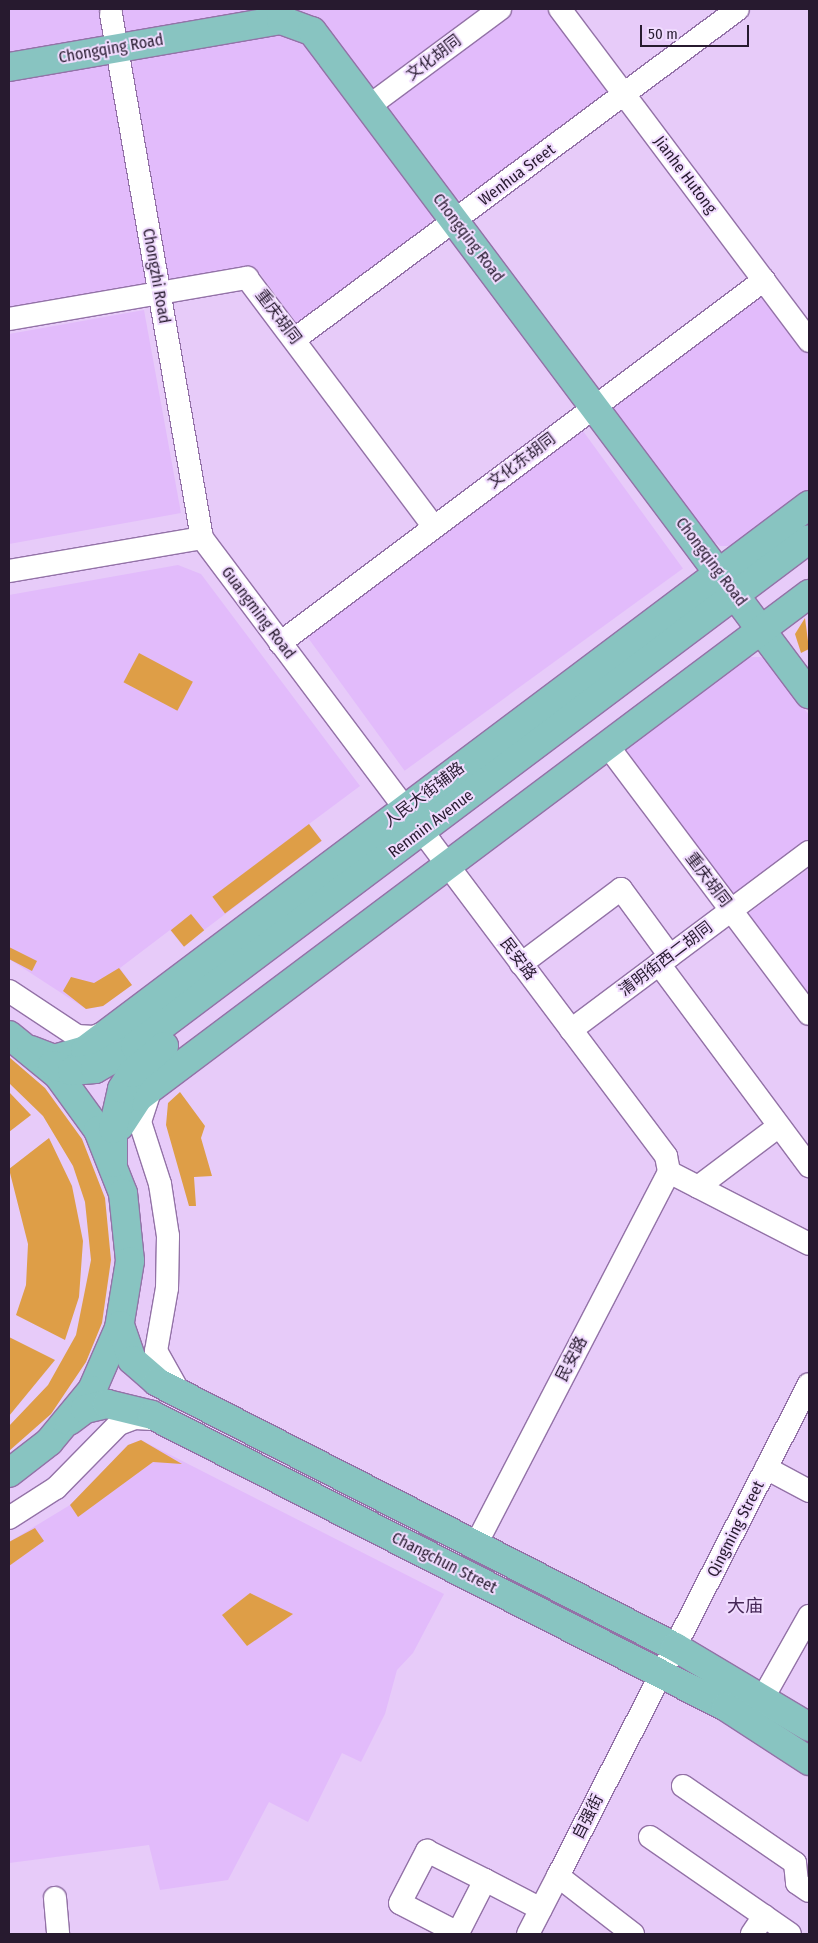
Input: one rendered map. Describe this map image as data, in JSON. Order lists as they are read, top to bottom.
{
  "streets": {
    "main road": [
      "Chongqing Road",
      "人民大街辅路",
      "Renmin Avenue",
      "Changchun Street"
    ],
    "street": [
      "文化胡同",
      "Wenhua Sreet",
      "Jianhe Hutong",
      "Chongzhi Road",
      "重庆胡同",
      "文化东胡同",
      "Guangming Road",
      "民安路",
      "清明街西二胡同",
      "Qingming Street",
      "自强街"
    ]
  },
  "crossings": [
    ["Chongqing Road", "文化胡同"],
    ["Chongqing Road", "Wenhua Sreet"],
    ["Chongqing Road", "Chongzhi Road"],
    ["Chongqing Road", "文化东胡同"],
    ["Chongqing Road", "人民大街辅路"],
    ["Chongqing Road", "Renmin Avenue"],
    ["Wenhua Sreet", "Jianhe Hutong"],
    ["Wenhua Sreet", "重庆胡同"],
    ["Jianhe Hutong", "文化东胡同"],
    ["Chongzhi Road", "重庆胡同"],
    ["Chongzhi Road", "Guangming Road"],
    ["重庆胡同", "文化东胡同"],
    ["重庆胡同", "清明街西二胡同"],
    ["文化东胡同", "Guangming Road"],
    ["Guangming Road", "人民大街辅路"],
    ["Guangming Road", "Renmin Avenue"],
    ["Guangming Road", "民安路"],
    ["人民大街辅路", "Renmin Avenue"],
    ["Renmin Avenue", "民安路"],
    ["民安路", "清明街西二胡同"],
    ["民安路", "Changchun Street"],
    ["Qingming Street", "Changchun Street"],
    ["Qingming Street", "自强街"],
    ["Changchun Street", "自强街"]
  ],
  "districts": ["大庙"],
  "scale_bar": "50 m"
}
